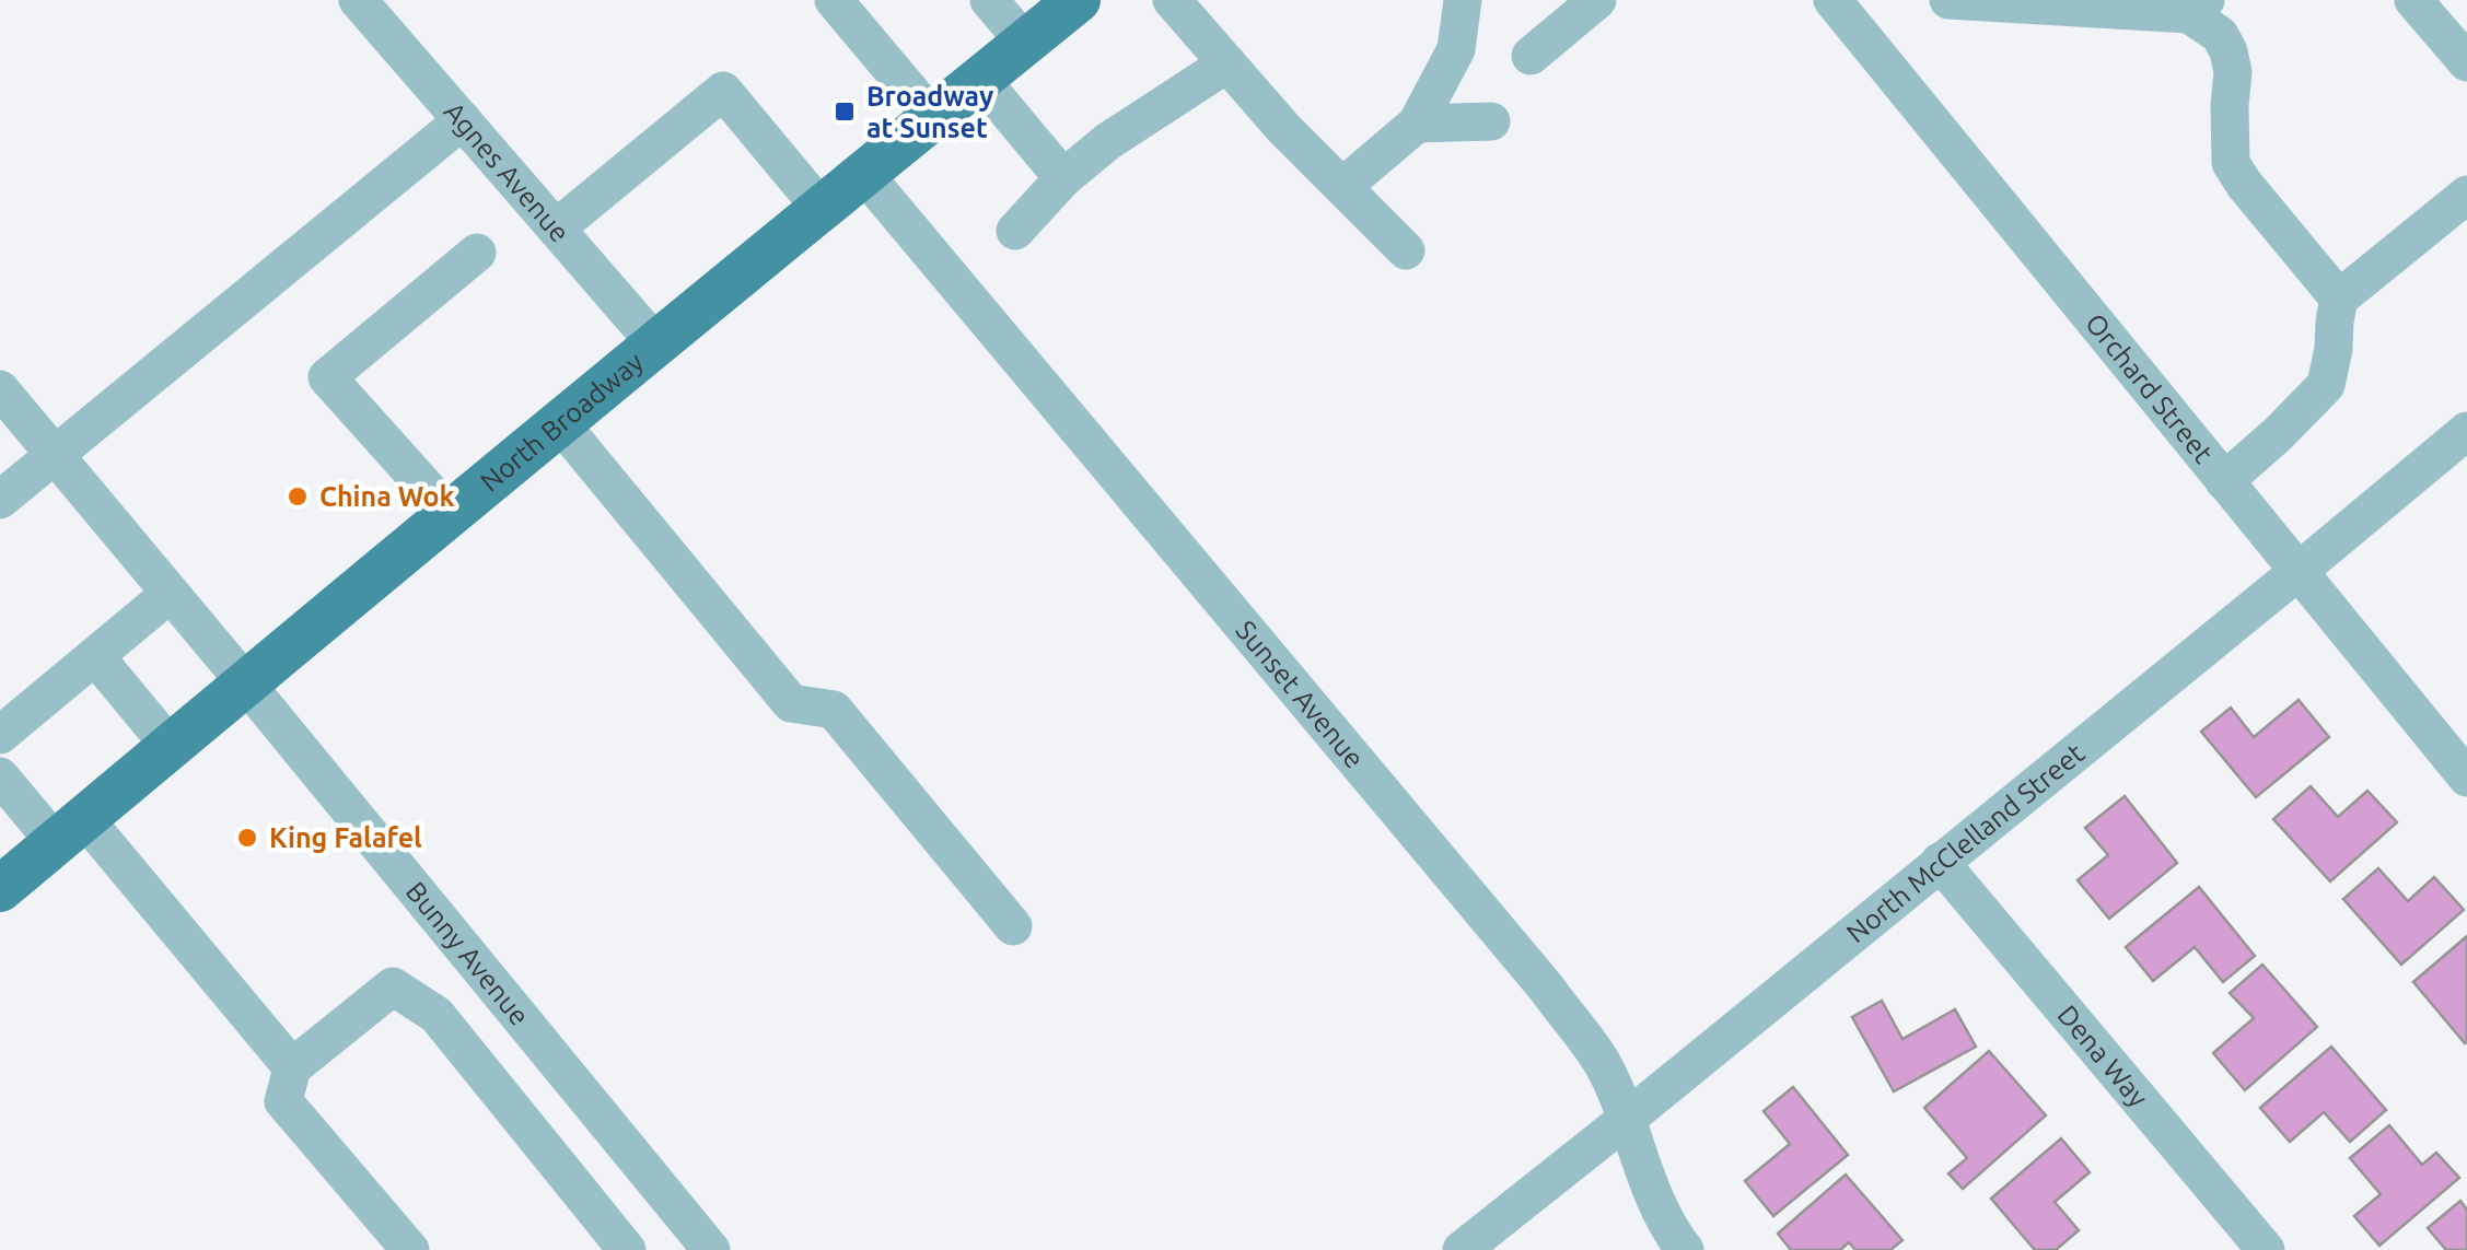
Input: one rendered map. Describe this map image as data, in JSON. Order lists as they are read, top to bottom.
{
  "streets": {
    "main road": ["North Broadway"],
    "street": [
      "Agnes Avenue",
      "Orchard Street",
      "Sunset Avenue",
      "North McClelland Street",
      "Bunny Avenue",
      "Dena Way"
    ]
  },
  "crossings": [
    ["Agnes Avenue", "North Broadway"],
    ["Orchard Street", "North McClelland Street"],
    ["North Broadway", "Sunset Avenue"],
    ["North Broadway", "Bunny Avenue"],
    ["Sunset Avenue", "North McClelland Street"],
    ["North McClelland Street", "Dena Way"]
  ],
  "places": {
    "transit": ["Broadway at Sunset"],
    "other": ["China Wok", "King Falafel"]
  }
}
